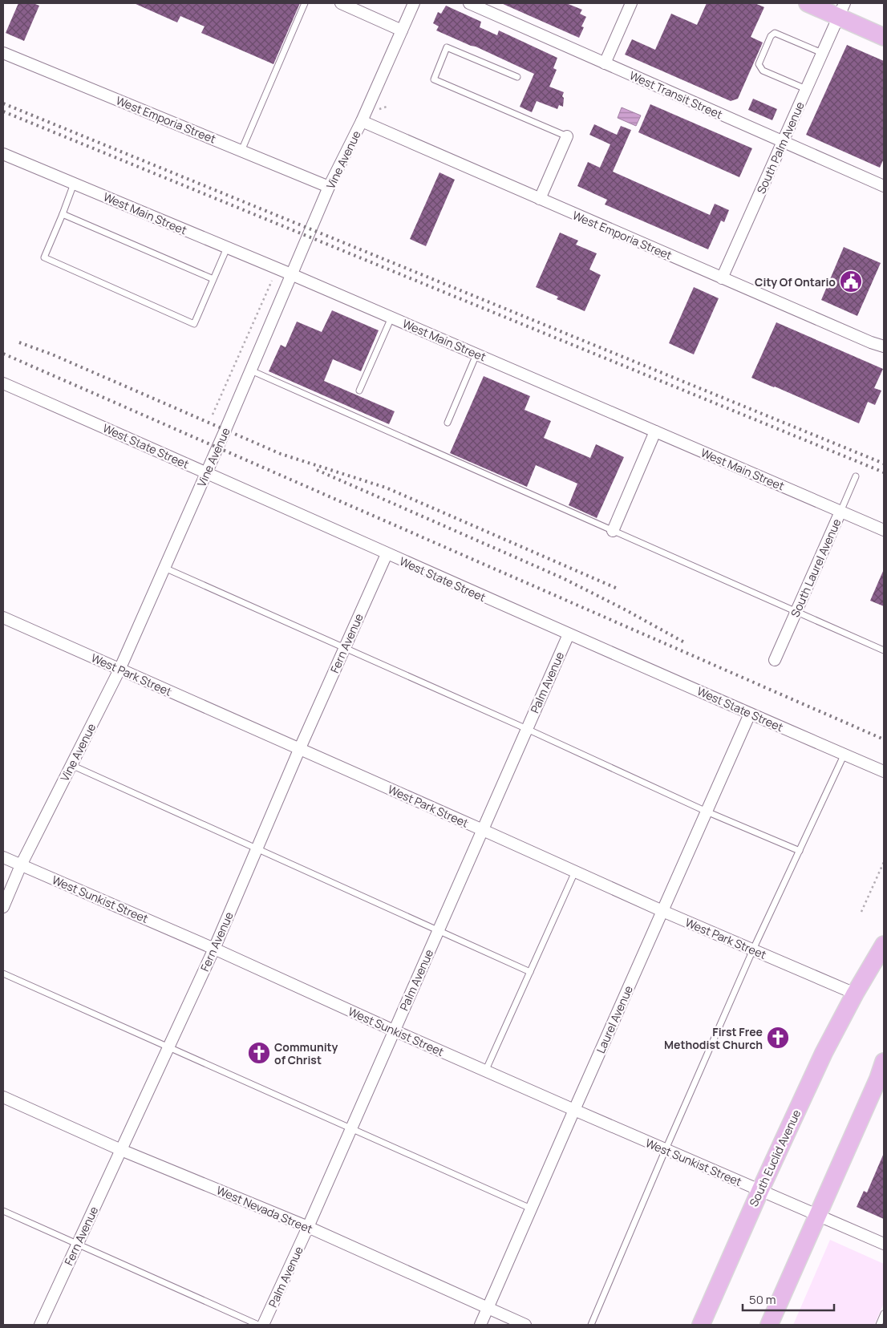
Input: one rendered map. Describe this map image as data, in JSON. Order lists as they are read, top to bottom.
{
  "streets": {
    "main road": ["South Euclid Avenue"],
    "street": [
      "West Transit Street",
      "West Emporia Street",
      "South Palm Avenue",
      "Vine Avenue",
      "West Main Street",
      "West State Street",
      "South Laurel Avenue",
      "Fern Avenue",
      "West Park Street",
      "Palm Avenue",
      "West Sunkist Street",
      "Laurel Avenue",
      "West Nevada Street"
    ]
  },
  "crossings": [
    ["West Transit Street", "South Palm Avenue"],
    ["West Emporia Street", "South Palm Avenue"],
    ["West Emporia Street", "Vine Avenue"],
    ["Vine Avenue", "West Main Street"],
    ["Vine Avenue", "West State Street"],
    ["Vine Avenue", "West Park Street"],
    ["Vine Avenue", "West Sunkist Street"],
    ["West Main Street", "South Laurel Avenue"],
    ["West State Street", "Fern Avenue"],
    ["West State Street", "Palm Avenue"],
    ["West State Street", "Laurel Avenue"],
    ["Fern Avenue", "West Park Street"],
    ["Fern Avenue", "West Sunkist Street"],
    ["Fern Avenue", "West Nevada Street"],
    ["West Park Street", "Palm Avenue"],
    ["West Park Street", "Laurel Avenue"],
    ["West Park Street", "South Euclid Avenue"],
    ["Palm Avenue", "West Sunkist Street"],
    ["Palm Avenue", "West Nevada Street"],
    ["West Sunkist Street", "Laurel Avenue"],
    ["West Sunkist Street", "South Euclid Avenue"],
    ["Laurel Avenue", "West Nevada Street"]
  ],
  "places": {
    "public building": ["City Of Ontario"],
    "church": ["First Free Methodist Church", "Community of Christ"]
  },
  "scale_bar": "50 m"
}
